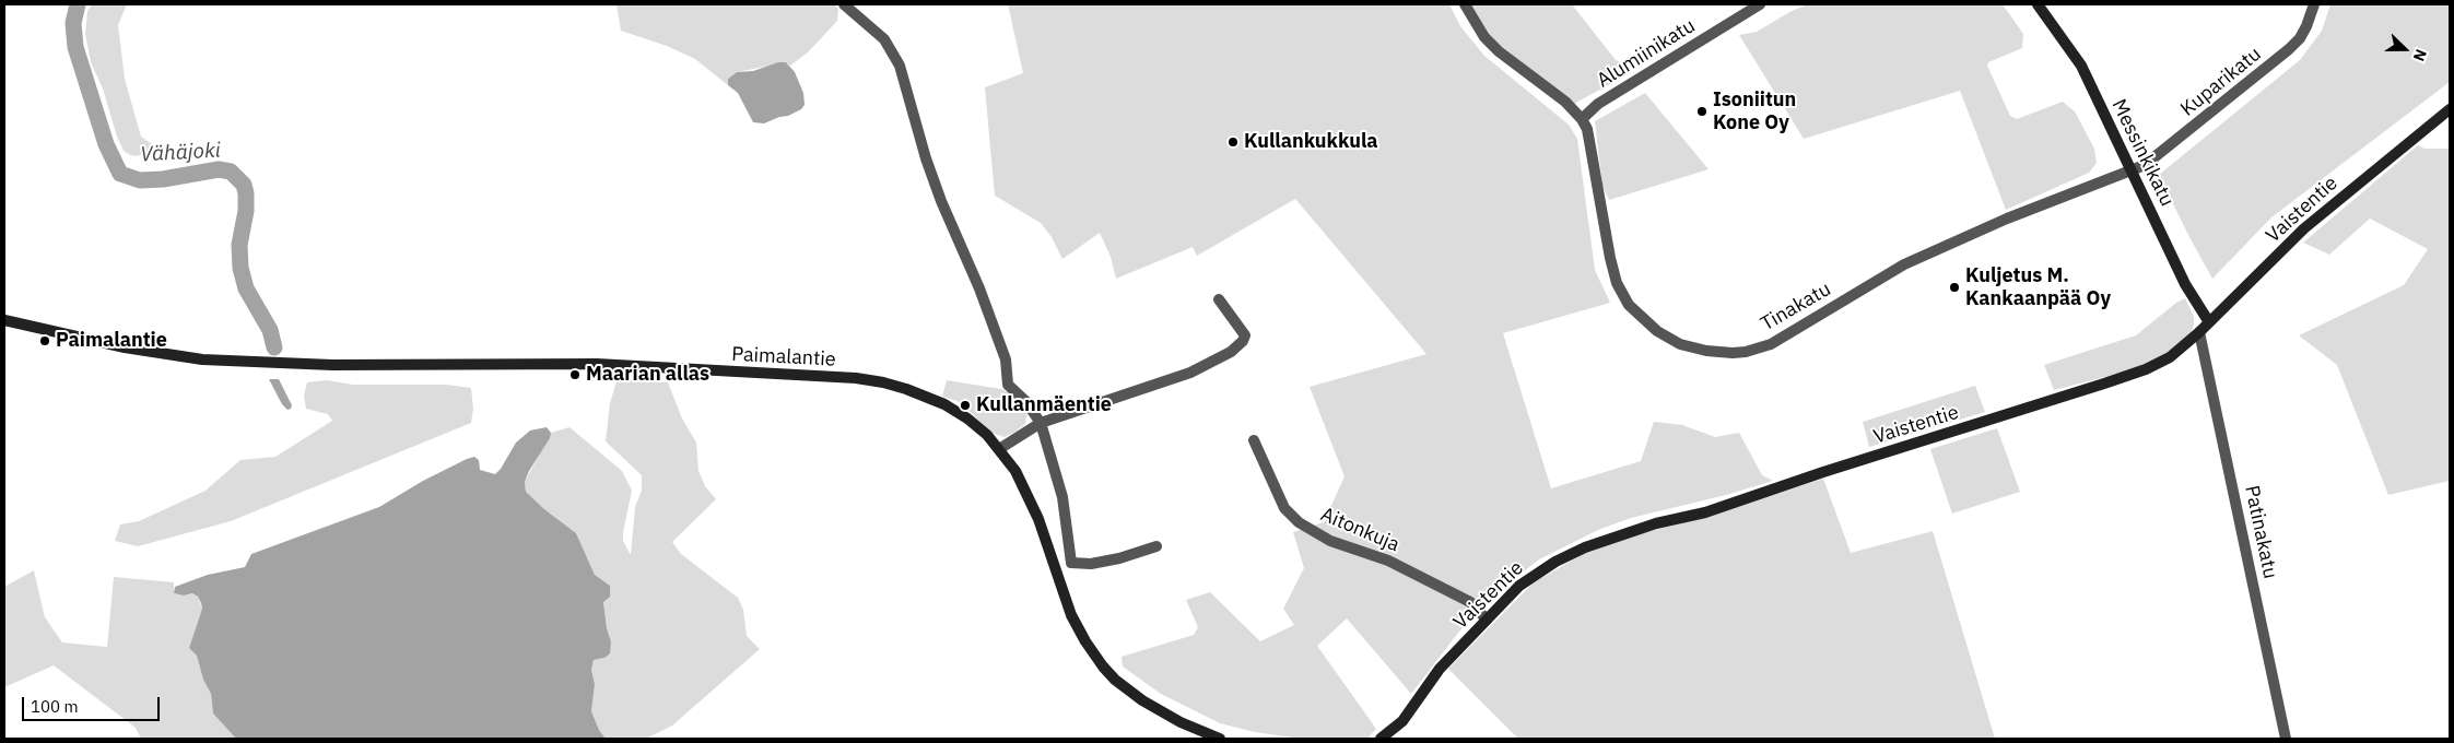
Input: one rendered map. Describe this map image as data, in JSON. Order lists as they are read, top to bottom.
{
  "streets": {
    "street": [
      "Alumiinikatu",
      "Kuparikatu",
      "Messinkikatu",
      "Vaistentie",
      "Tinakatu",
      "Paimalantie",
      "Aitonkuja",
      "Patinakatu"
    ]
  },
  "crossings": [
    ["Alumiinikatu", "Tinakatu"],
    ["Kuparikatu", "Messinkikatu"],
    ["Kuparikatu", "Tinakatu"],
    ["Messinkikatu", "Vaistentie"],
    ["Messinkikatu", "Tinakatu"],
    ["Vaistentie", "Aitonkuja"],
    ["Vaistentie", "Patinakatu"]
  ],
  "water": ["Vähäjoki"],
  "places": [
    "Isoniitun Kone Oy",
    "Kullankukkula",
    "Kuljetus M. Kankaanpää Oy",
    "Paimalantie",
    "Maarian allas",
    "Kullanmäentie"
  ],
  "scale_bar": "100 m",
  "north": "right"
}
